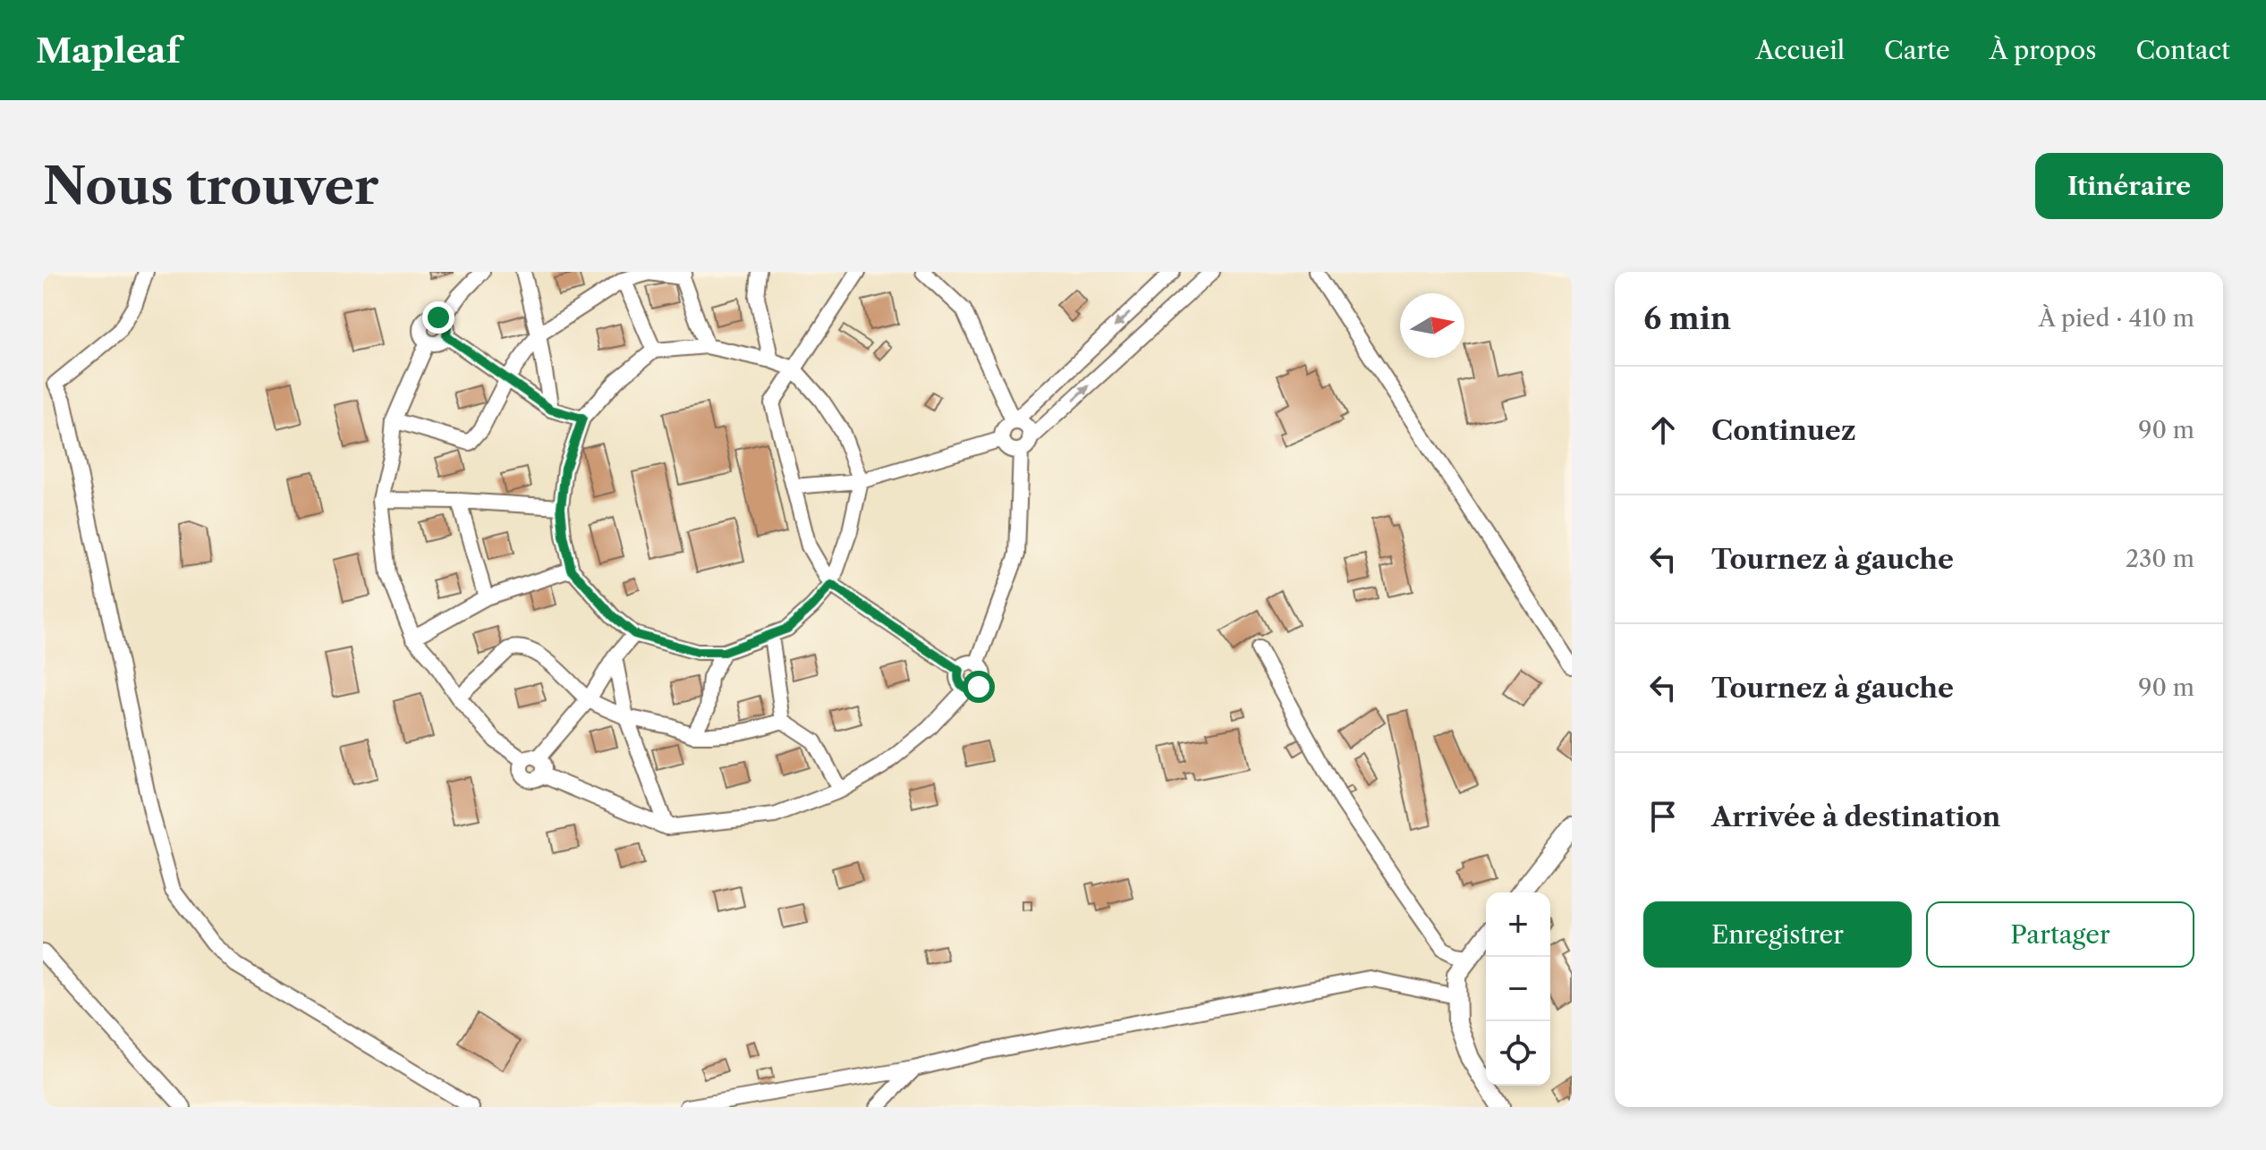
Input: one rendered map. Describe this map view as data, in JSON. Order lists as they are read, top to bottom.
{
  "north": "right",
  "page": {
    "header": "Mapleaf",
    "nav": [
      "Accueil",
      "Carte",
      "À propos",
      "Contact"
    ],
    "buttons": [
      "Itinéraire",
      ["Enregistrer", "Partager"]
    ],
    "title": "Nous trouver",
    "heading": ["6 min", "À pied · 410 m"],
    "list": [
      ["Continuez", "90 m"],
      ["Tournez à gauche", "230 m"],
      ["Tournez à gauche", "90 m"],
      "Arrivée à destination"
    ],
    "map_buttons": ["+", "−"]
  }
}
